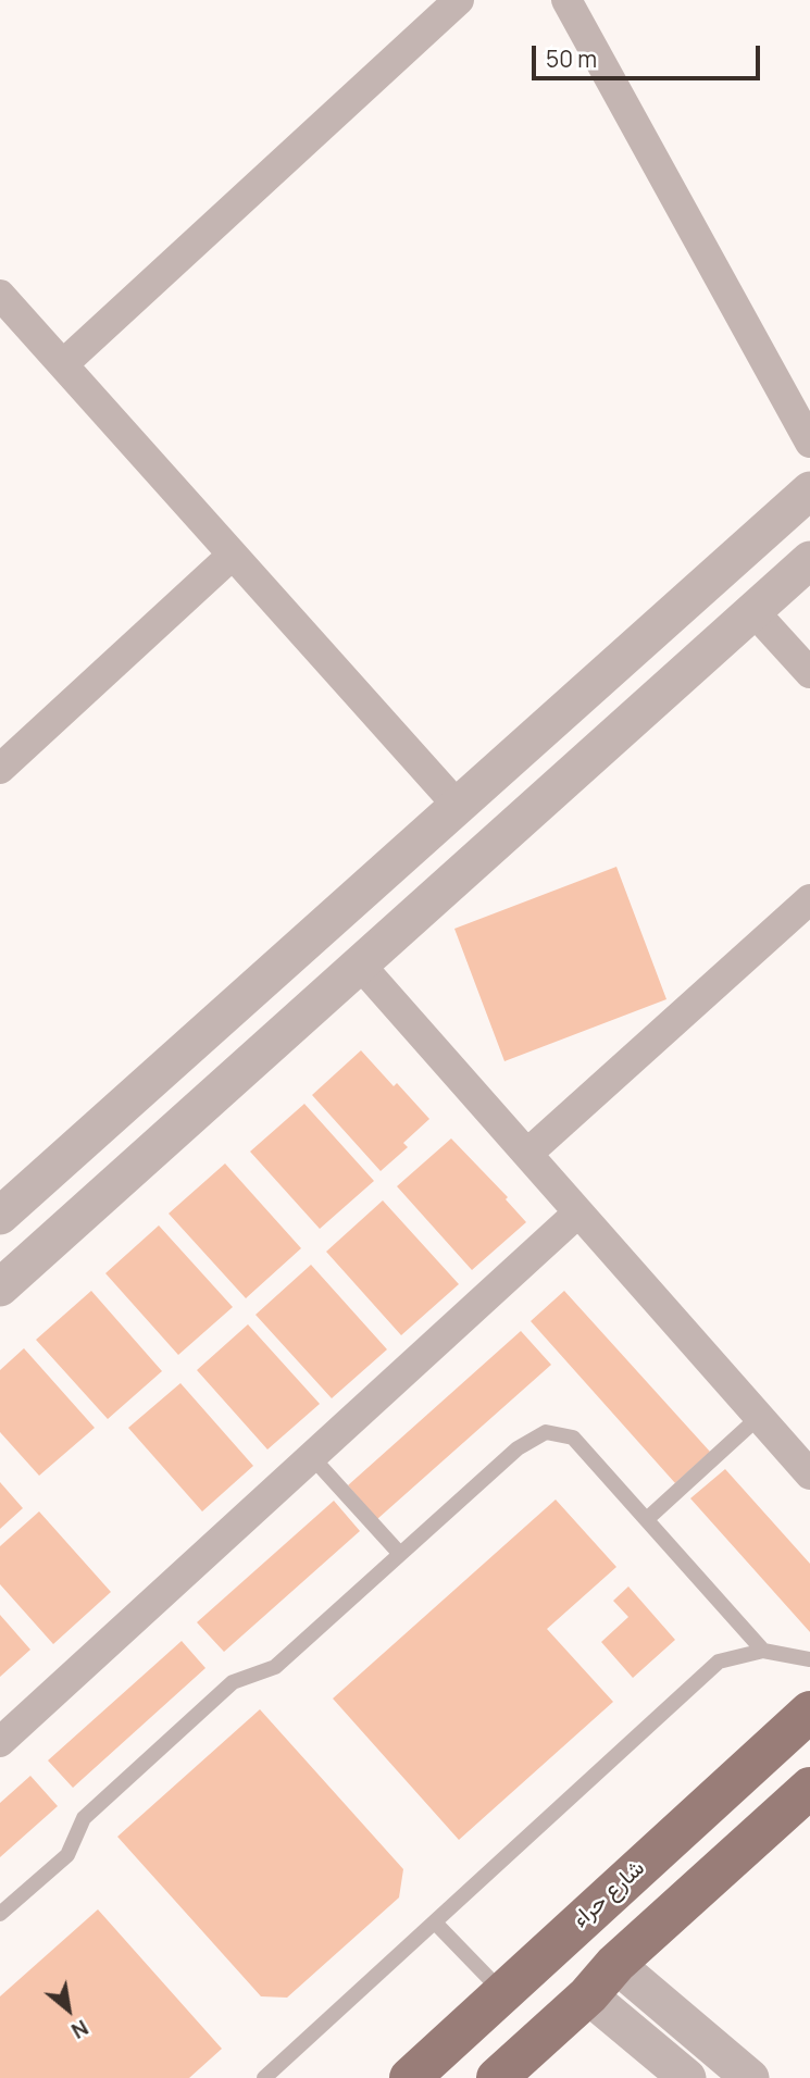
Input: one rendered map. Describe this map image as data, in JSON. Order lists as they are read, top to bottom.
{
  "streets": {
    "main road": ["شارع حراء"]
  },
  "scale_bar": "50 m",
  "north": "bottom right"
}
